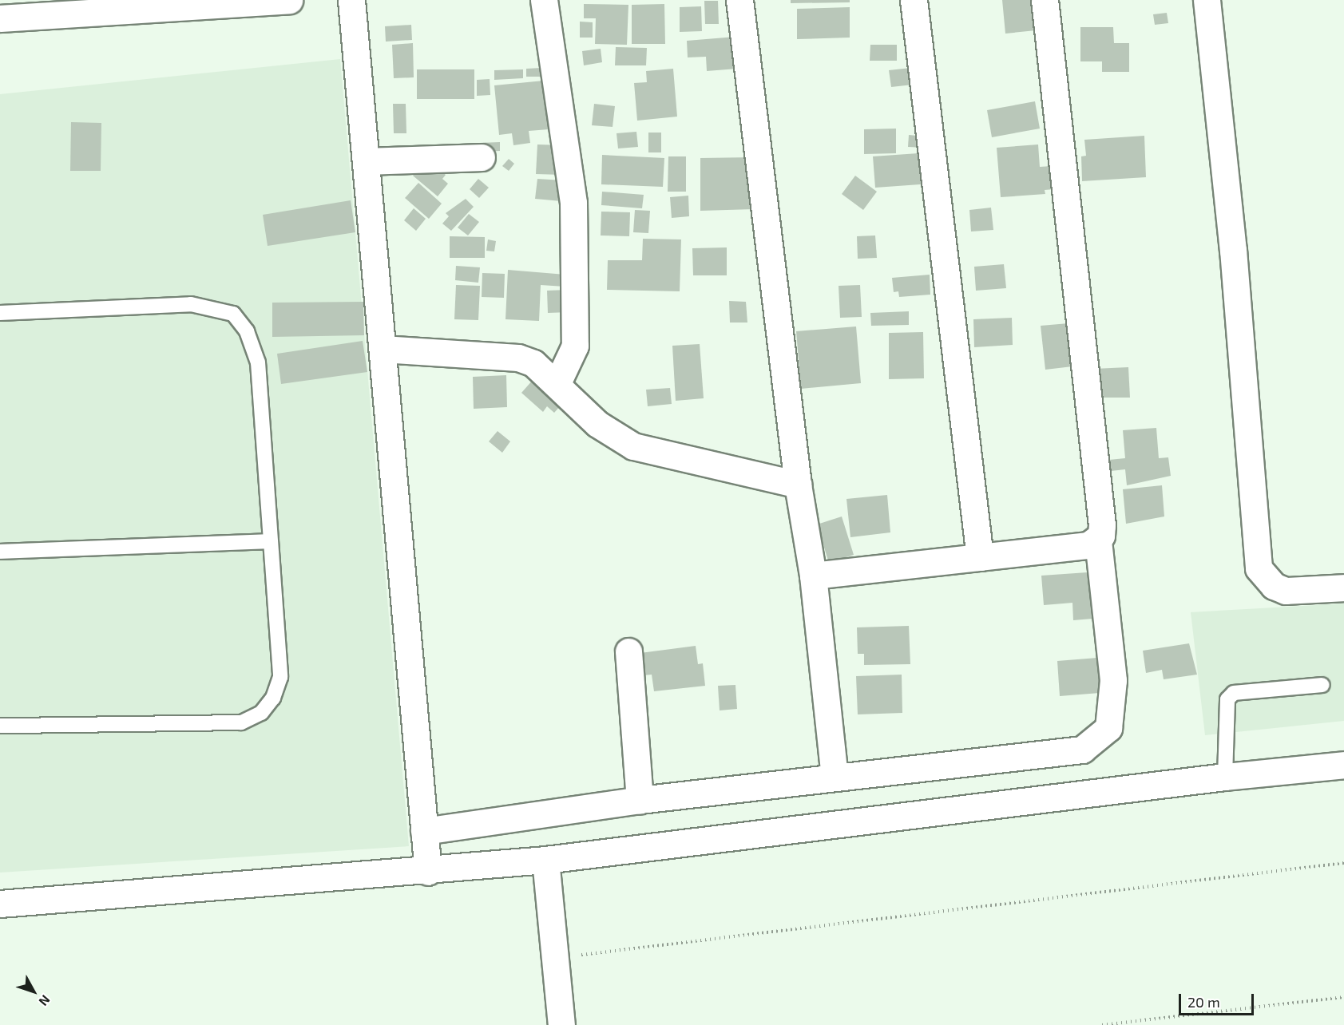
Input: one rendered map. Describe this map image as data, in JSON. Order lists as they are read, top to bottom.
{
  "scale_bar": "20 m",
  "north": "bottom right"
}
